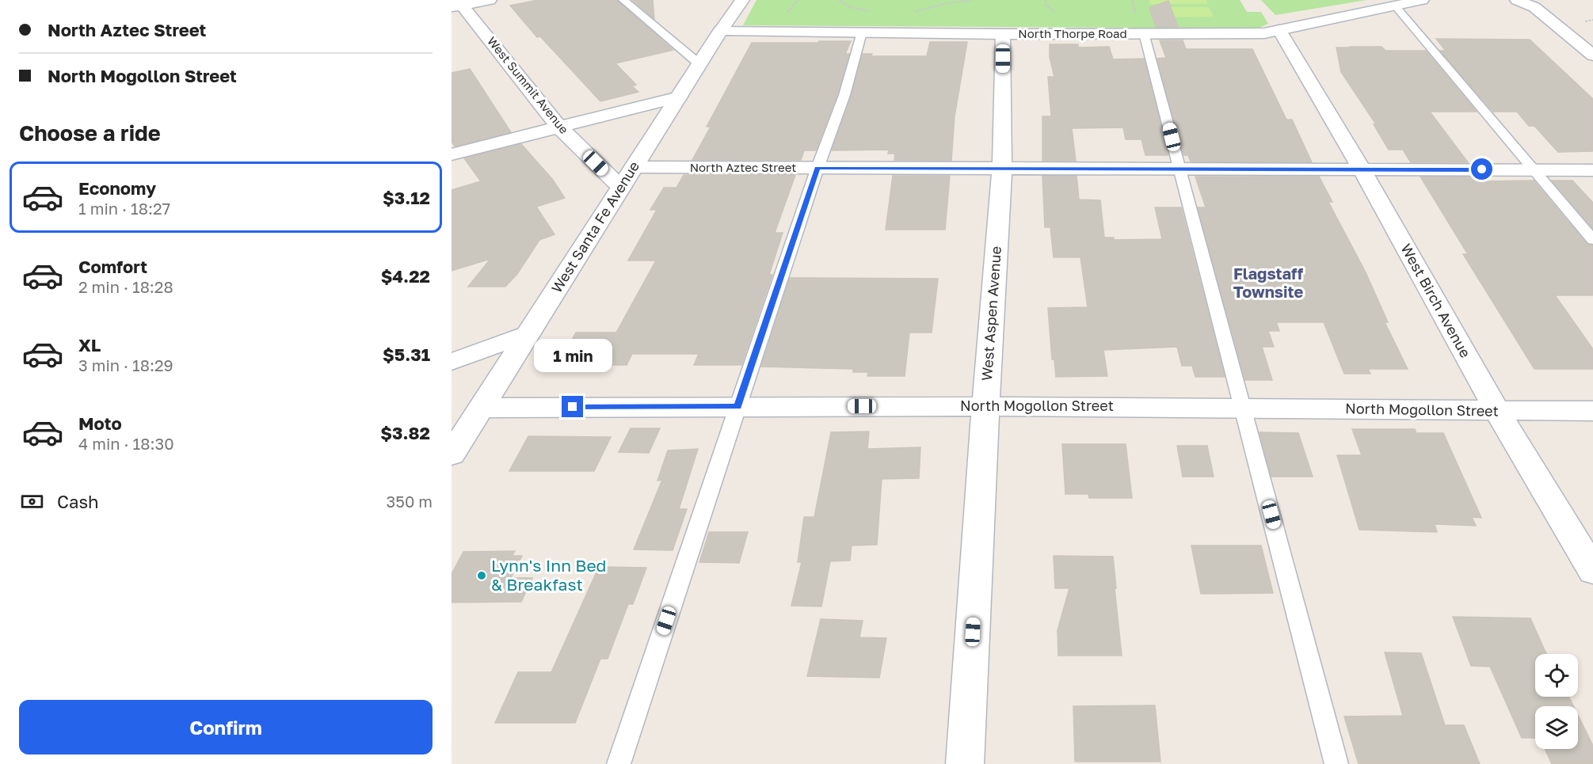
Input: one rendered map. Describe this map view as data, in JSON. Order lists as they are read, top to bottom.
{
  "streets": {
    "street": [
      "North Thorpe Road",
      "West Summit Avenue",
      "North Aztec Street",
      "West Santa Fe Avenue",
      "West Birch Avenue",
      "West Aspen Avenue",
      "North Mogollon Street"
    ]
  },
  "crossings": [
    ["North Thorpe Road", "West Santa Fe Avenue"],
    ["North Thorpe Road", "West Birch Avenue"],
    ["North Thorpe Road", "West Aspen Avenue"],
    ["West Summit Avenue", "West Santa Fe Avenue"],
    ["North Aztec Street", "West Santa Fe Avenue"],
    ["North Aztec Street", "West Birch Avenue"],
    ["North Aztec Street", "West Aspen Avenue"],
    ["West Santa Fe Avenue", "North Mogollon Street"],
    ["West Birch Avenue", "North Mogollon Street"],
    ["West Aspen Avenue", "North Mogollon Street"]
  ],
  "districts": ["Flagstaff Townsite"],
  "places": ["Lynn's Inn Bed & Breakfast"],
  "page": {
    "banner": ["North Aztec Street", "North Mogollon Street"],
    "heading": "Choose a ride",
    "list": [
      {
        "name": "Economy",
        "note": "1 min · 18:27",
        "value": "$3.12"
      },
      {
        "name": "Comfort",
        "note": "2 min · 18:28",
        "value": "$4.22"
      },
      {
        "name": "XL",
        "note": "3 min · 18:29",
        "value": "$5.31"
      },
      {
        "name": "Moto",
        "note": "4 min · 18:30",
        "value": "$3.82"
      }
    ],
    "bubble": "1 min",
    "pay": ["Cash", "350 m"],
    "buttons": "Confirm"
  }
}
